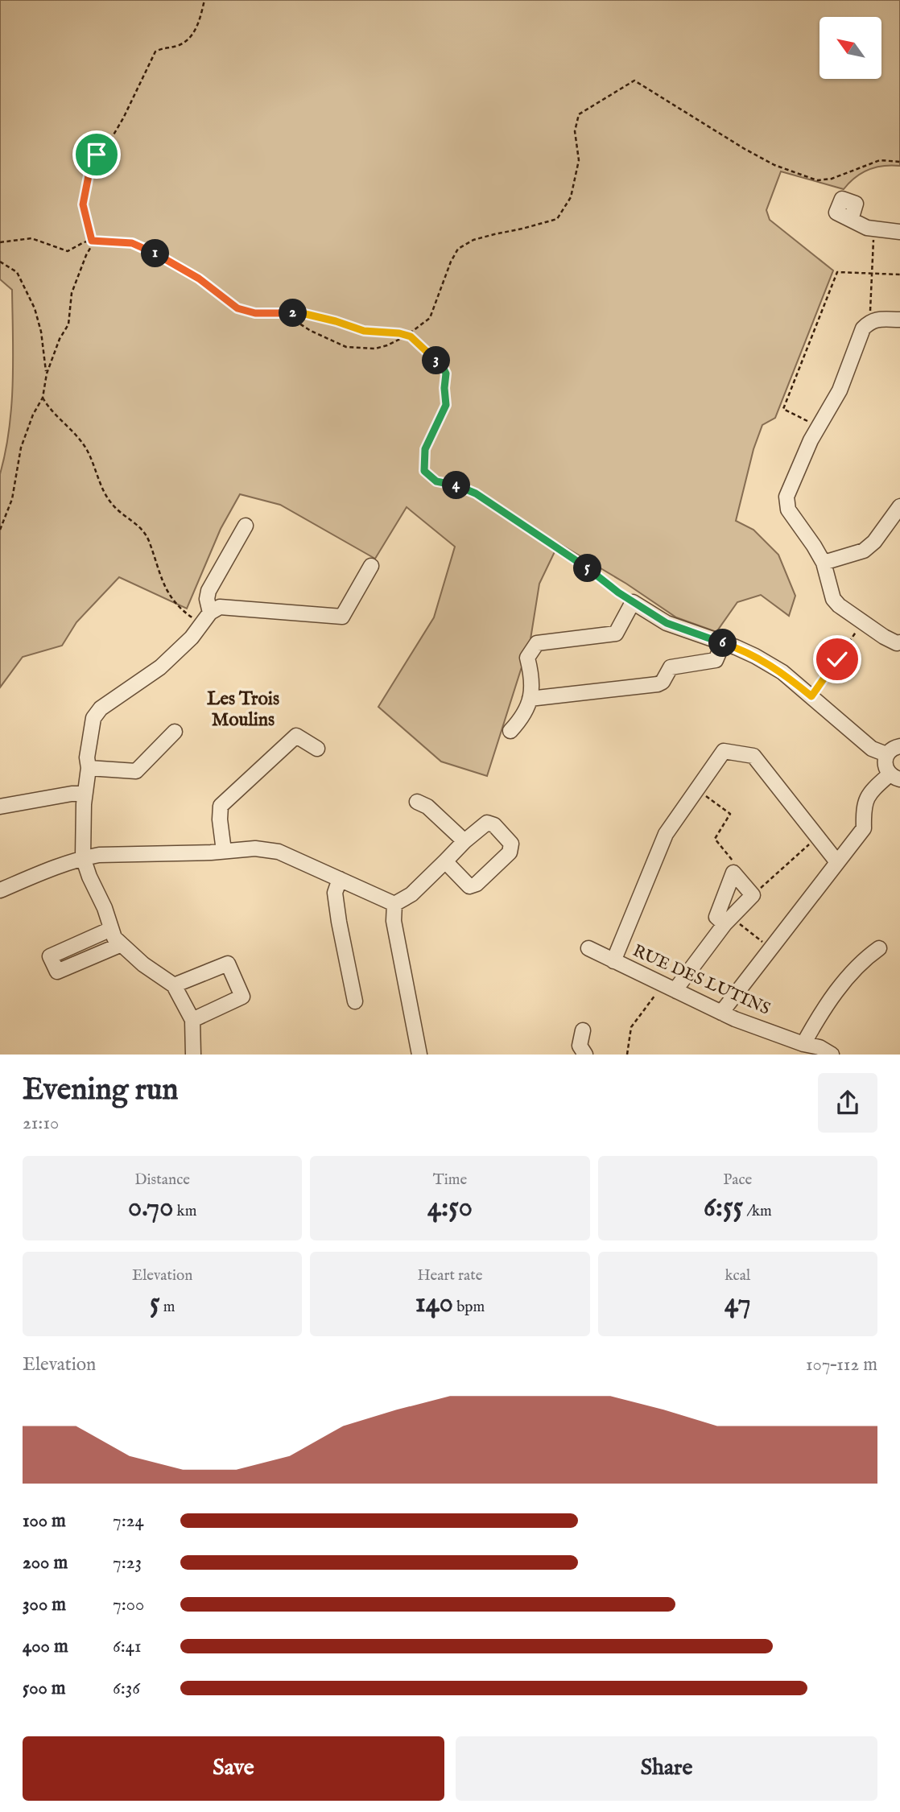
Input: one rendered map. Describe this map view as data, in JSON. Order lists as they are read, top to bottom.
{
  "streets": {
    "street": ["RUE DES LUTINS"]
  },
  "districts": ["Les Trois Moulins"],
  "north": "top left",
  "page": {
    "pins": [
      "1",
      "2",
      "3",
      "4",
      "5",
      "6"
    ],
    "heading": ["Evening run", "21:10"],
    "stats": [
      ["Distance", "0.70 km"],
      ["Time", "4:50"],
      ["Pace", "6:55 /km"],
      ["Elevation", "5 m"],
      ["Heart rate", "140 bpm"],
      ["kcal", "47"]
    ],
    "chart": ["Elevation", "107–112 m"],
    "list": [
      {
        "name": "100 m",
        "note": "7:24"
      },
      {
        "name": "200 m",
        "note": "7:23"
      },
      {
        "name": "300 m",
        "note": "7:00"
      },
      {
        "name": "400 m",
        "note": "6:41"
      },
      {
        "name": "500 m",
        "note": "6:36"
      }
    ],
    "buttons": ["Save", "Share"]
  }
}
